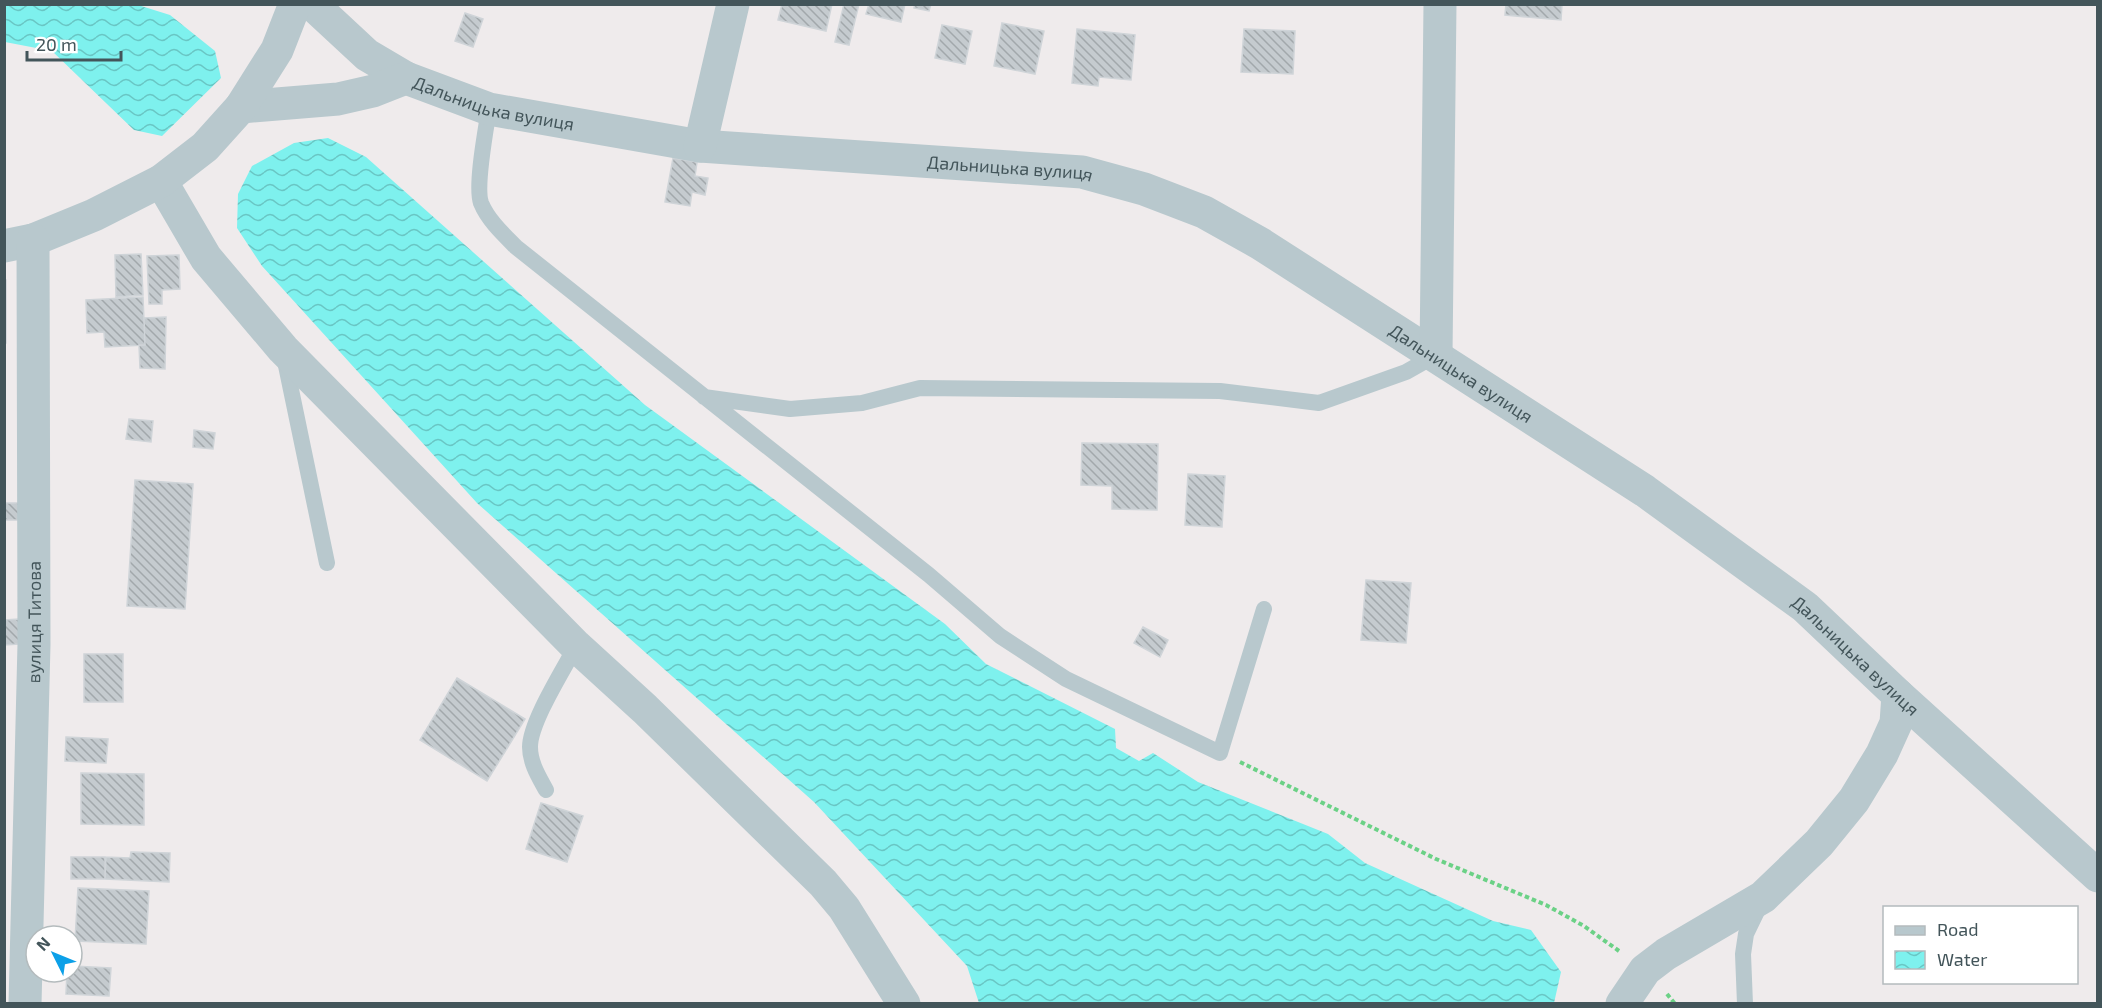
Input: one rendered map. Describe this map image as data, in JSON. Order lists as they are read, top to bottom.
{
  "streets": {
    "street": ["Дальницька вулиця", "вулиця Титова"]
  },
  "legend": ["Road", "Water"],
  "scale_bar": "20 m",
  "north": "top left"
}
